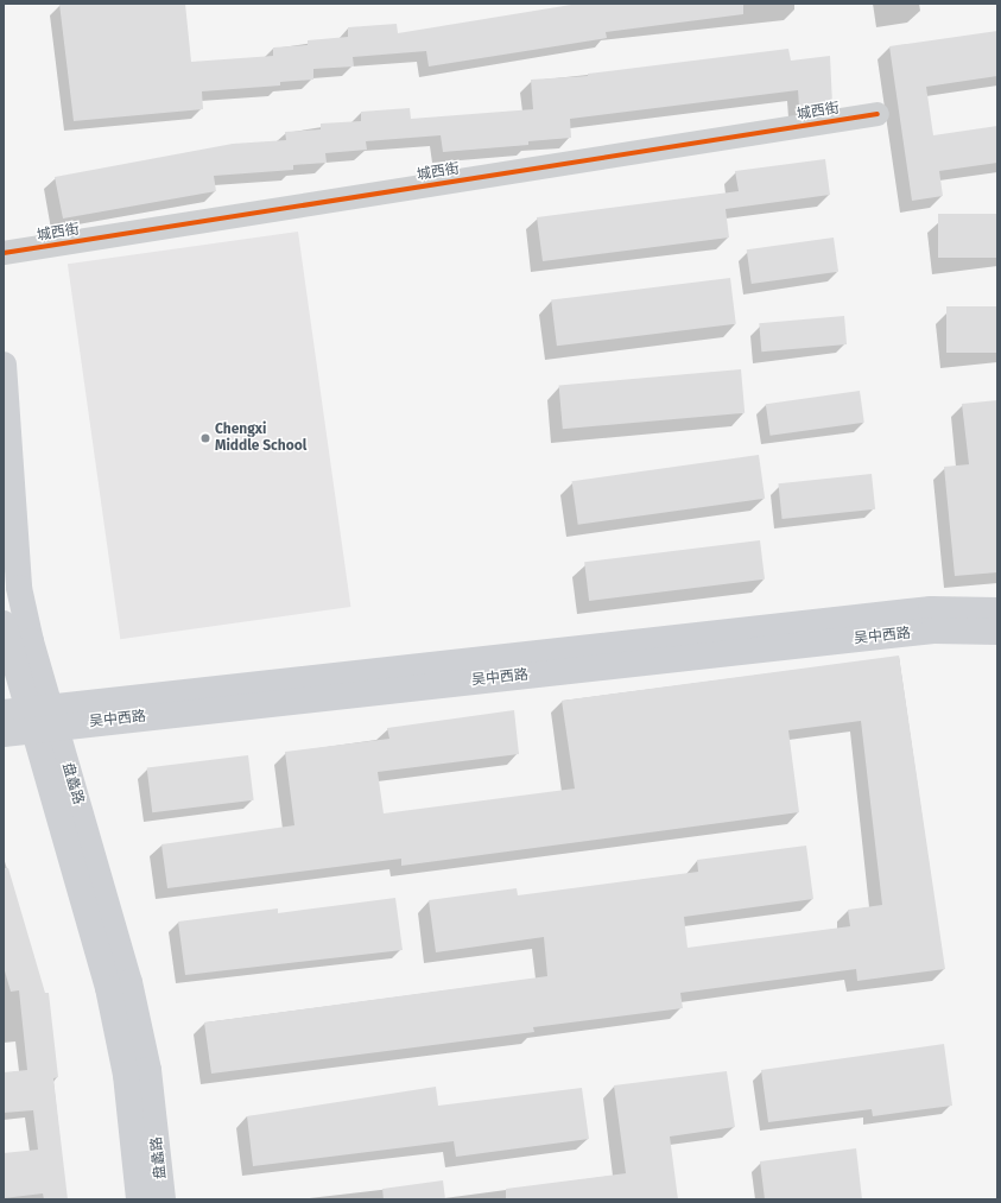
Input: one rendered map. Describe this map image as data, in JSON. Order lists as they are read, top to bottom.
{
  "streets": {
    "main road": ["吴中西路", "盘蠡路"],
    "street": ["城西街"]
  },
  "crossings": [
    ["吴中西路", "盘蠡路"]
  ],
  "places": ["Chengxi Middle School"]
}
